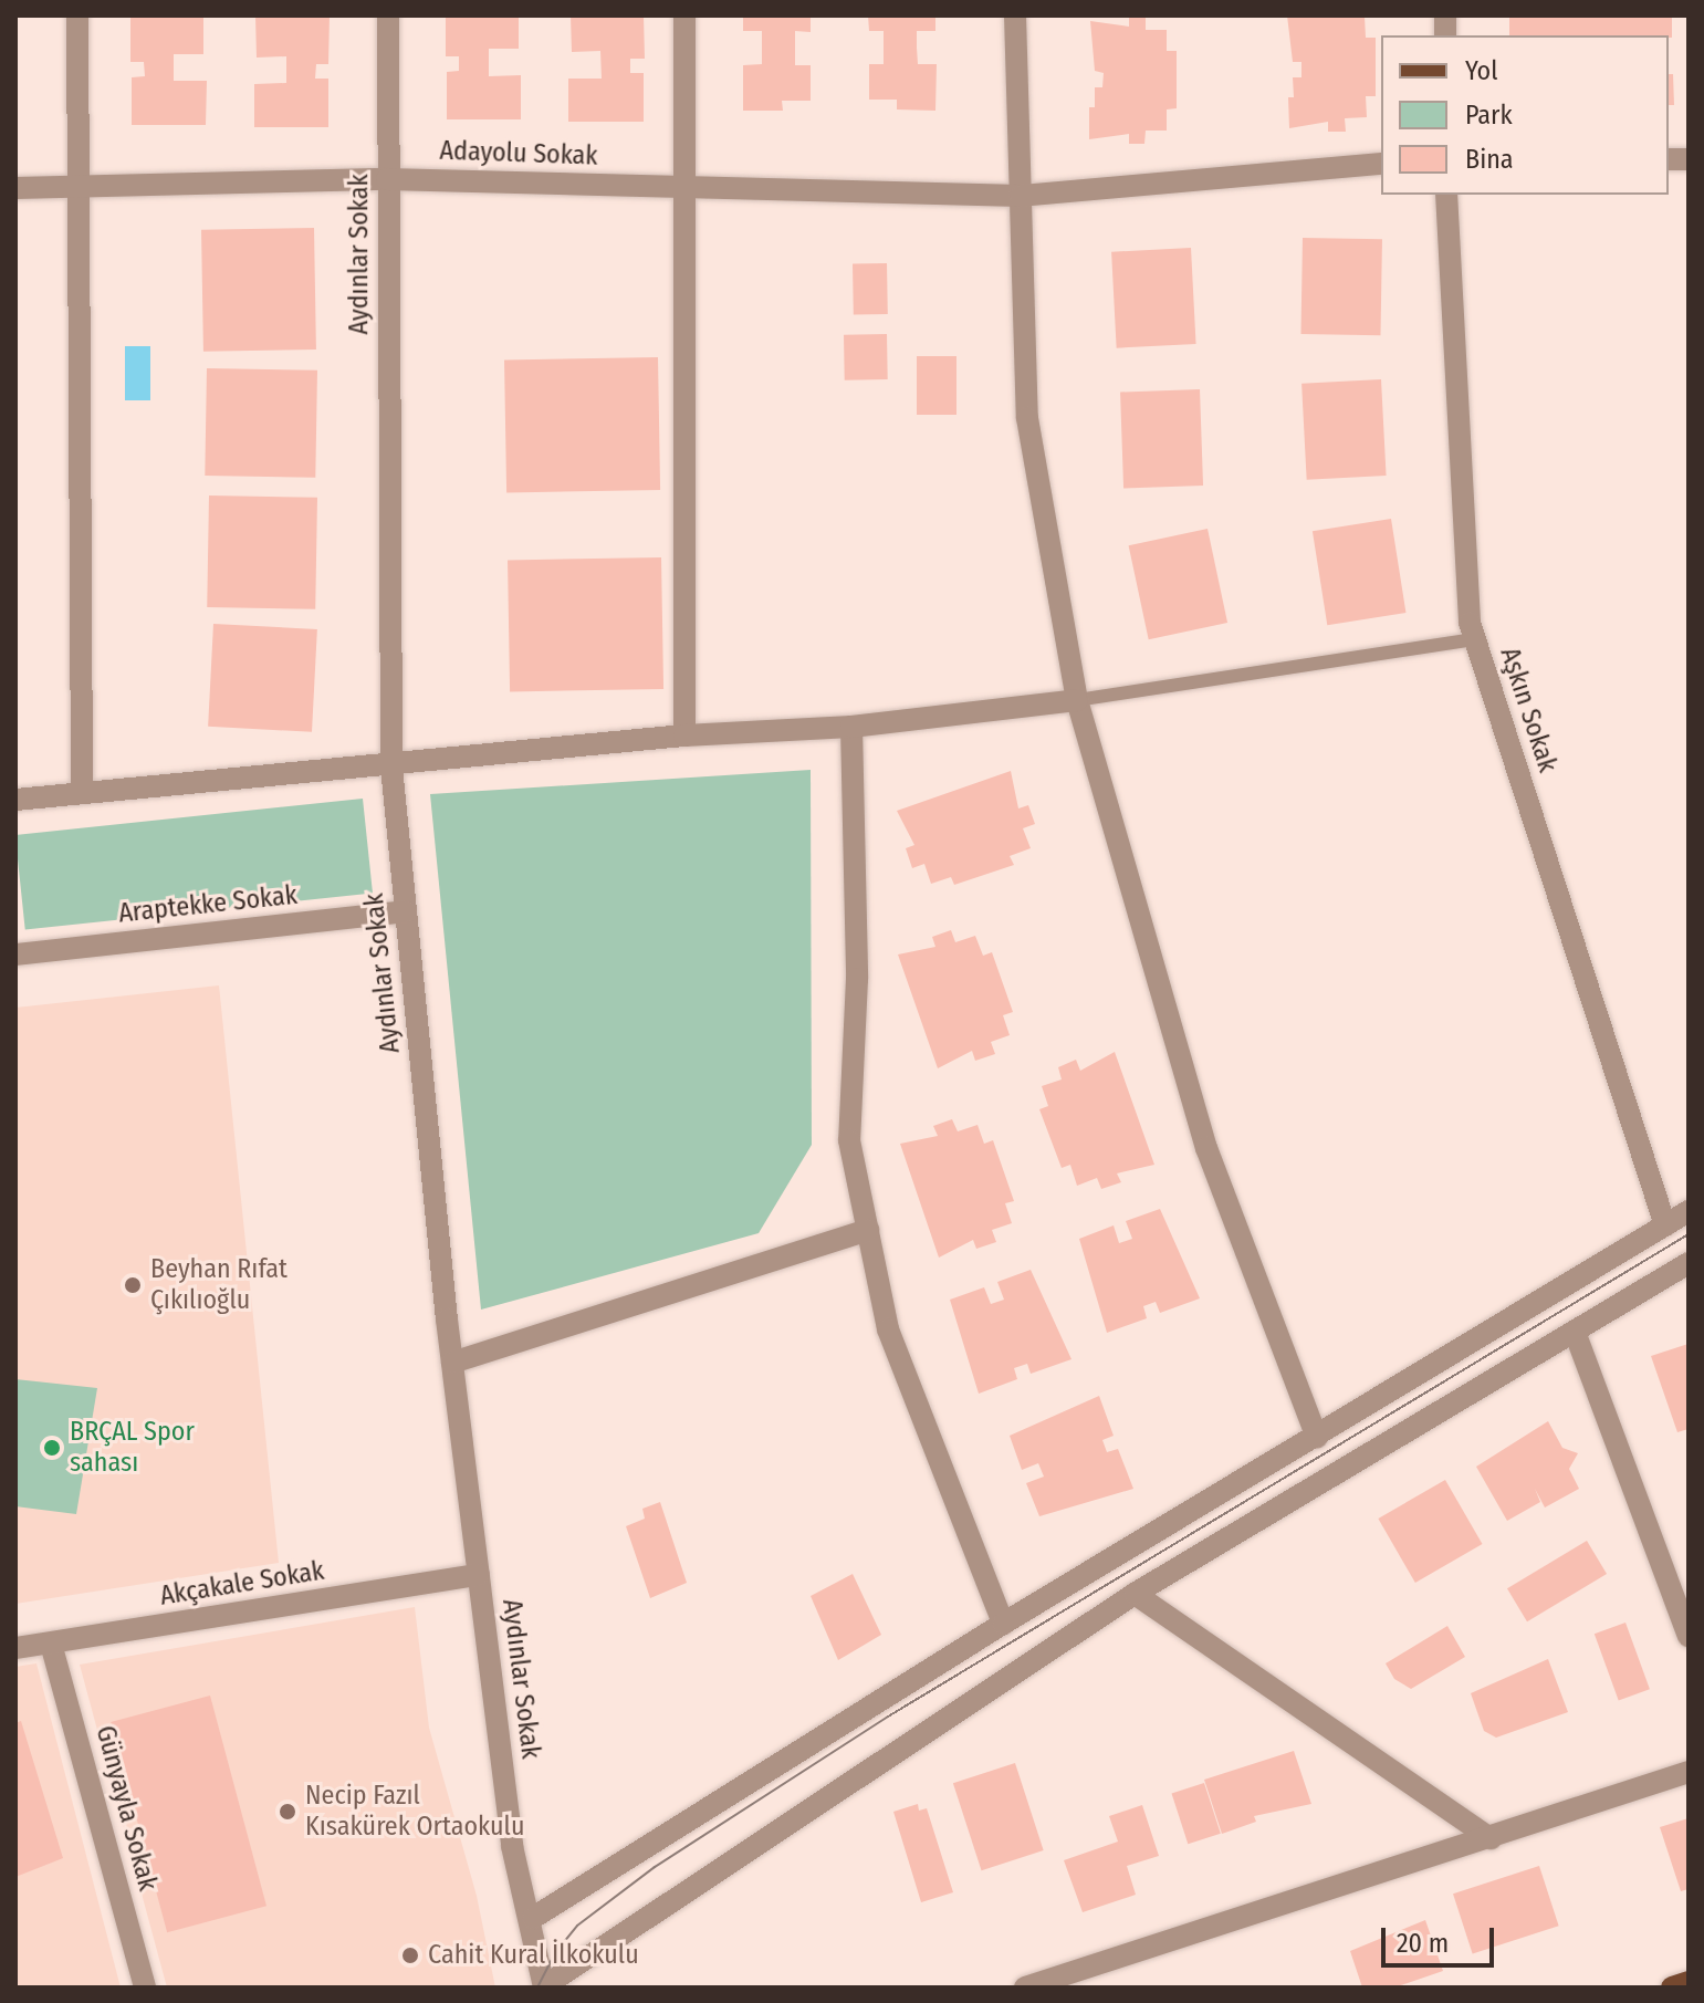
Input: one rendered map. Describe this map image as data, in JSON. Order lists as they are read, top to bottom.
{
  "streets": {
    "street": [
      "Adayolu Sokak",
      "Aydınlar Sokak",
      "Aşkın Sokak",
      "Araptekke Sokak",
      "Akçakale Sokak",
      "Günyayla Sokak"
    ]
  },
  "crossings": [
    ["Adayolu Sokak", "Aydınlar Sokak"],
    ["Aydınlar Sokak", "Araptekke Sokak"],
    ["Aydınlar Sokak", "Akçakale Sokak"],
    ["Akçakale Sokak", "Günyayla Sokak"]
  ],
  "places": [
    "Beyhan Rıfat Çıkılıoğlu",
    "BRÇAL Spor sahası",
    "Necip Fazıl Kısakürek Ortaokulu",
    "Cahit Kural İlkokulu"
  ],
  "legend": ["Yol", "Park", "Bina"],
  "scale_bar": "20 m"
}
